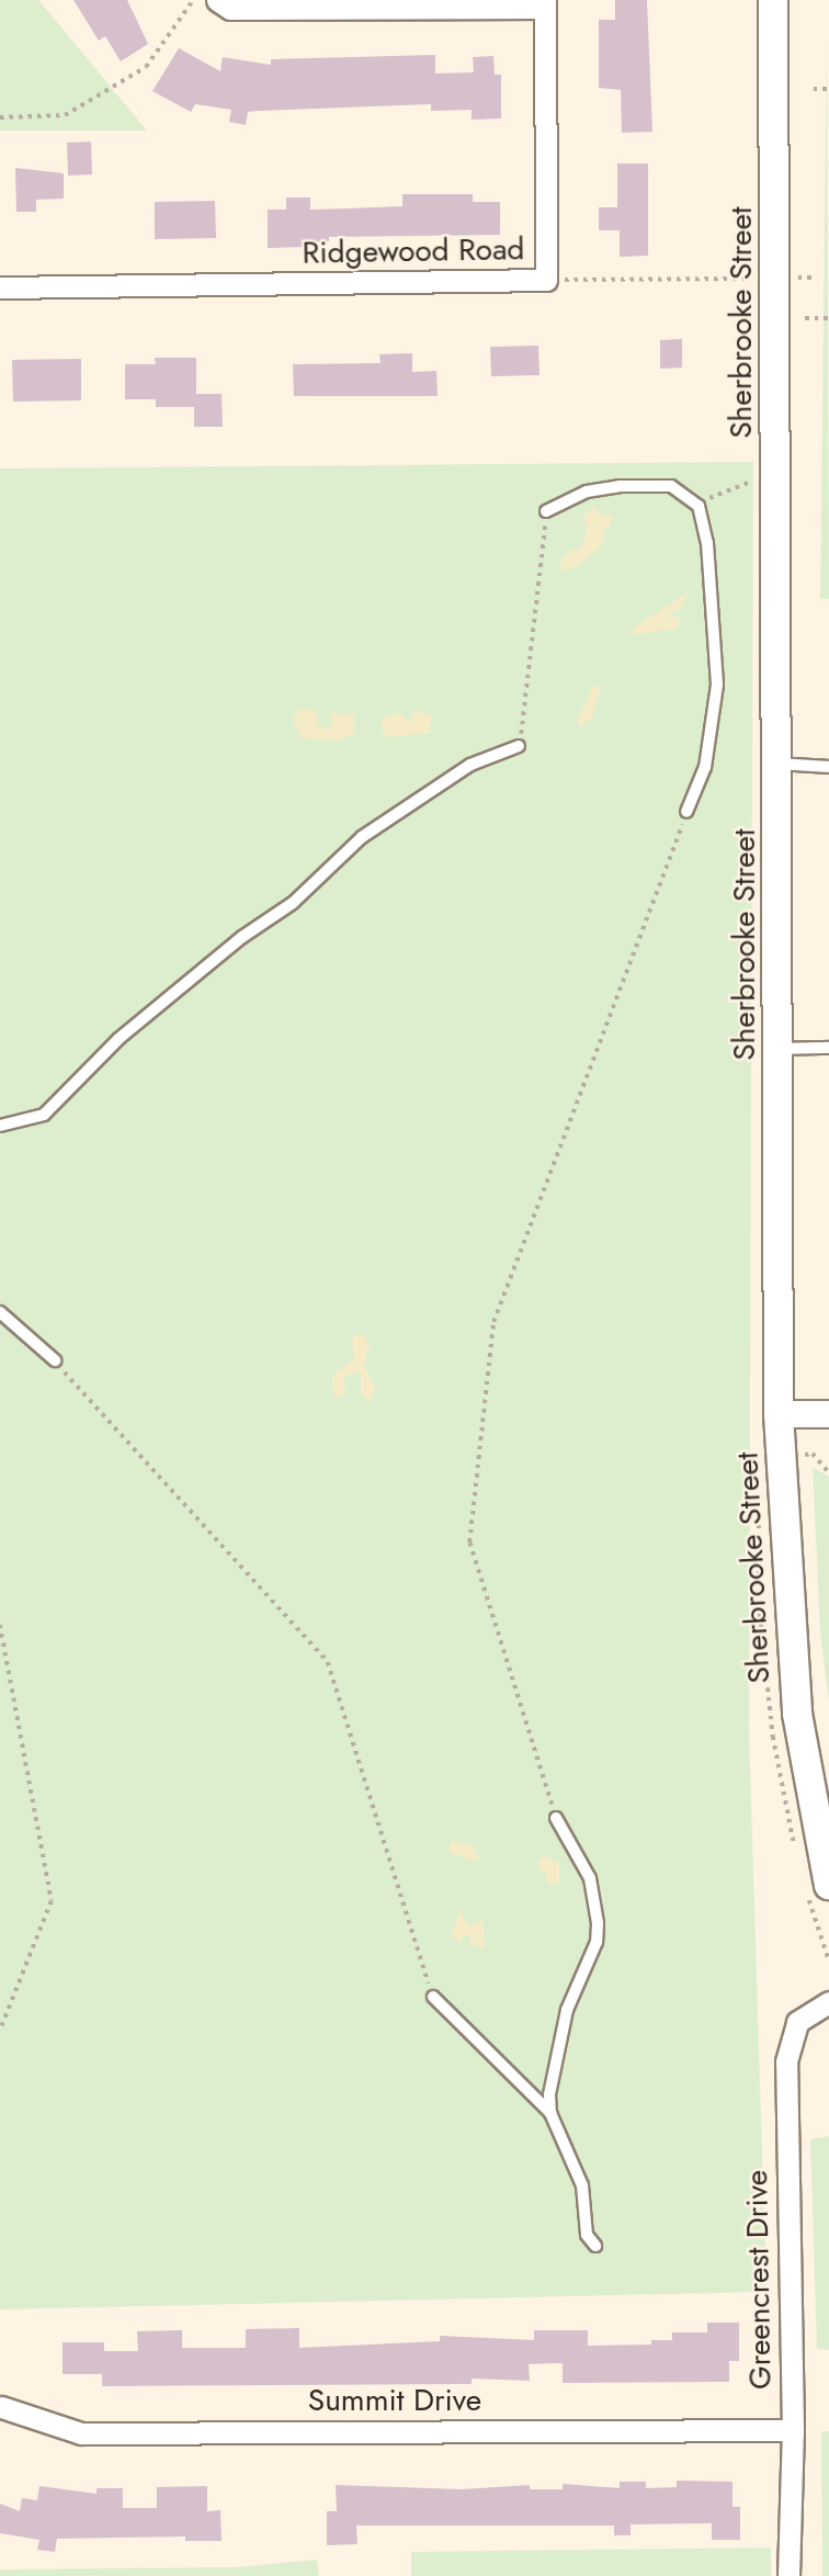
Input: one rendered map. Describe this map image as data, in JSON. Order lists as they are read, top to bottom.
{
  "streets": {
    "main road": ["Sherbrooke Street"],
    "street": ["Ridgewood Road", "Greencrest Drive", "Summit Drive"]
  },
  "crossings": [
    ["Greencrest Drive", "Summit Drive"]
  ]
}
